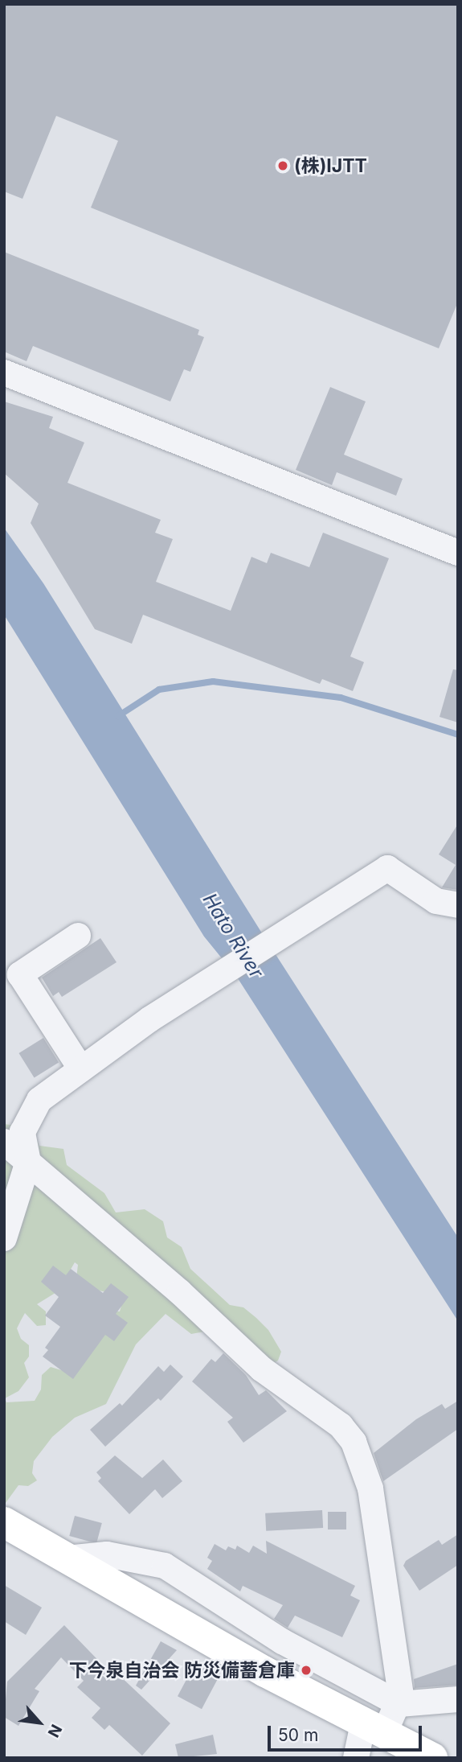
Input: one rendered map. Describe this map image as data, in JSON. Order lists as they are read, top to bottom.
{
  "water": ["Hato River"],
  "places": ["(株)IJTT", "下今泉自治会 防災備蓄倉庫"],
  "scale_bar": "50 m",
  "north": "bottom right"
}
